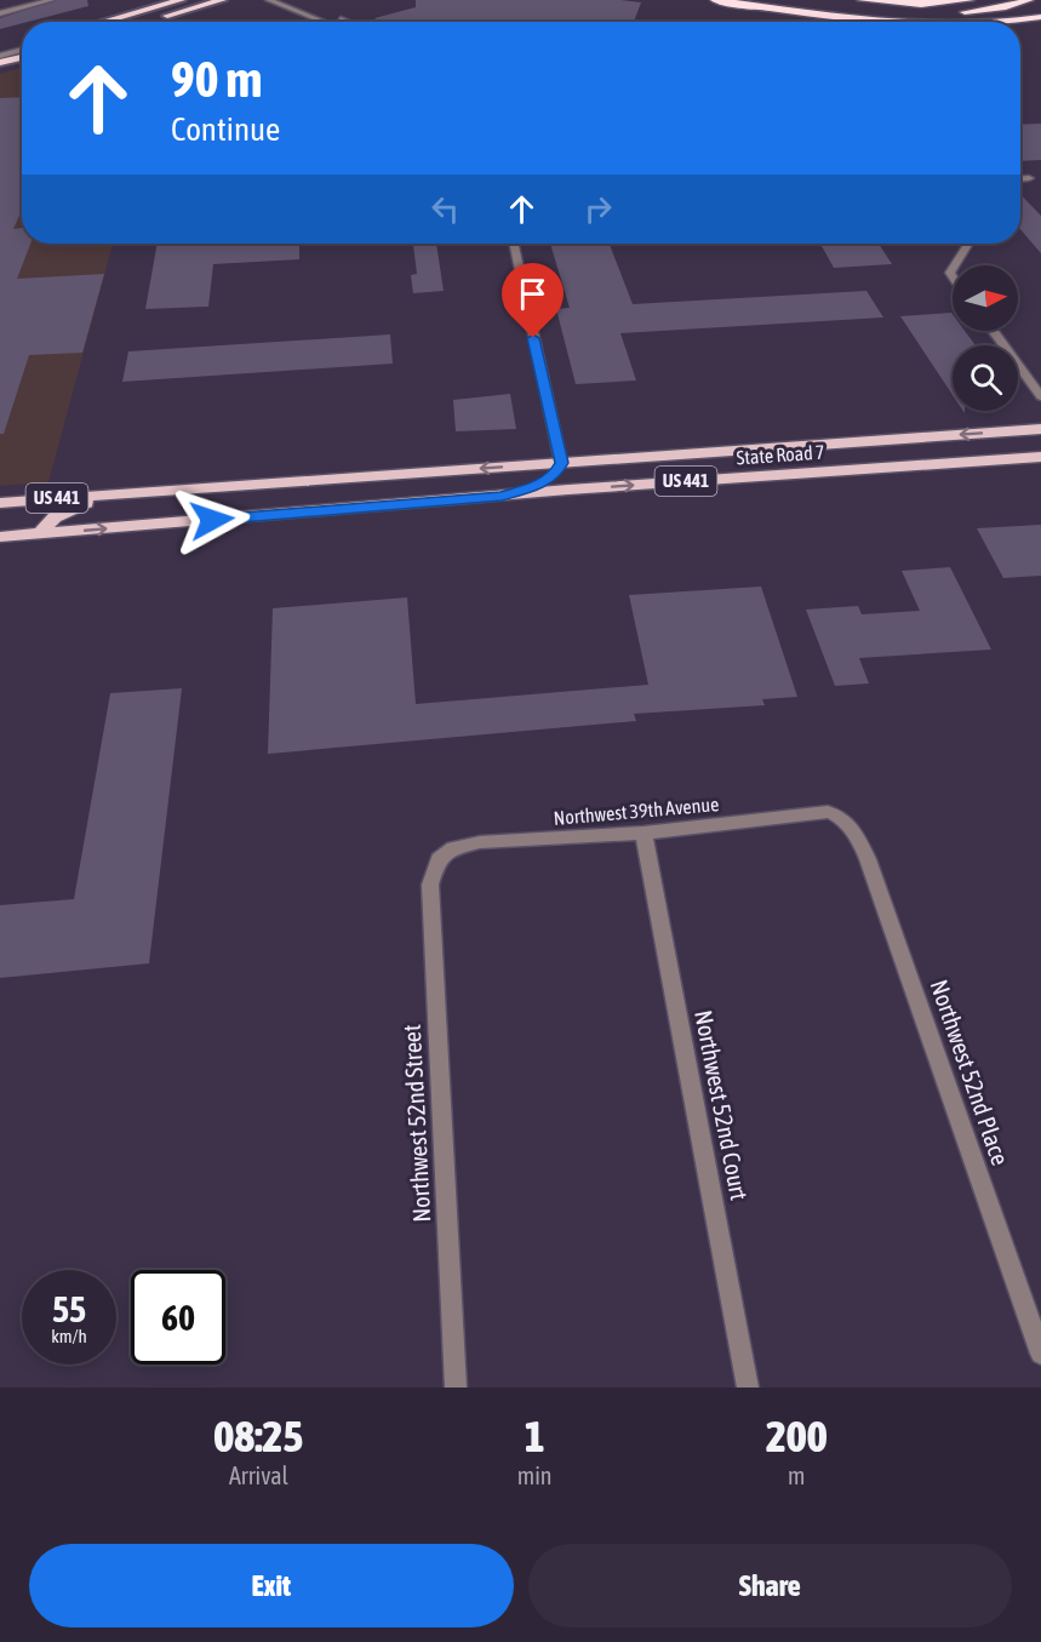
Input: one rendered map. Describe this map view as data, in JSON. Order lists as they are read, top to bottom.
{
  "streets": {
    "main road": ["State Road 7", "US 441"],
    "street": [
      "Northwest 39th Avenue",
      "Northwest 52nd Place",
      "Northwest 52nd Court",
      "Northwest 52nd Street"
    ]
  },
  "crossings": [
    ["Northwest 39th Avenue", "Northwest 52nd Place"],
    ["Northwest 39th Avenue", "Northwest 52nd Court"],
    ["Northwest 39th Avenue", "Northwest 52nd Street"]
  ],
  "north": "right",
  "page": {
    "turn": ["90 m", "Continue"],
    "speed": "55 km/h",
    "limit": "60",
    "eta": [
      "08:25",
      "Arrival",
      "1",
      "min",
      "200",
      "m"
    ],
    "buttons": ["Exit", "Share"]
  }
}
